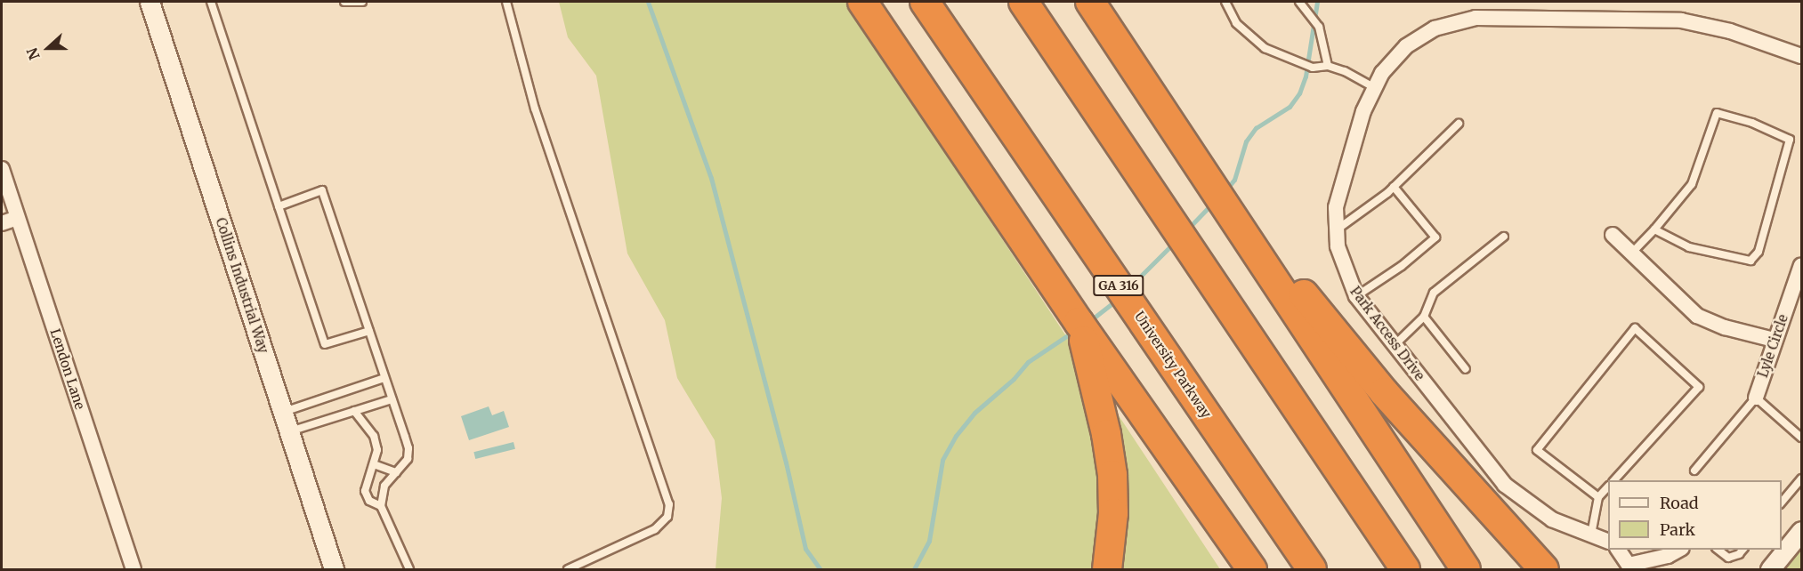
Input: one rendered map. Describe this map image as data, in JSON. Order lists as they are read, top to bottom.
{
  "streets": {
    "highway": ["GA 316", "University Parkway"],
    "street": [
      "Collins Industrial Way",
      "Park Access Drive",
      "Lyle Circle",
      "Lendon Lane"
    ]
  },
  "legend": ["Road", "Park"],
  "north": "left"
}
